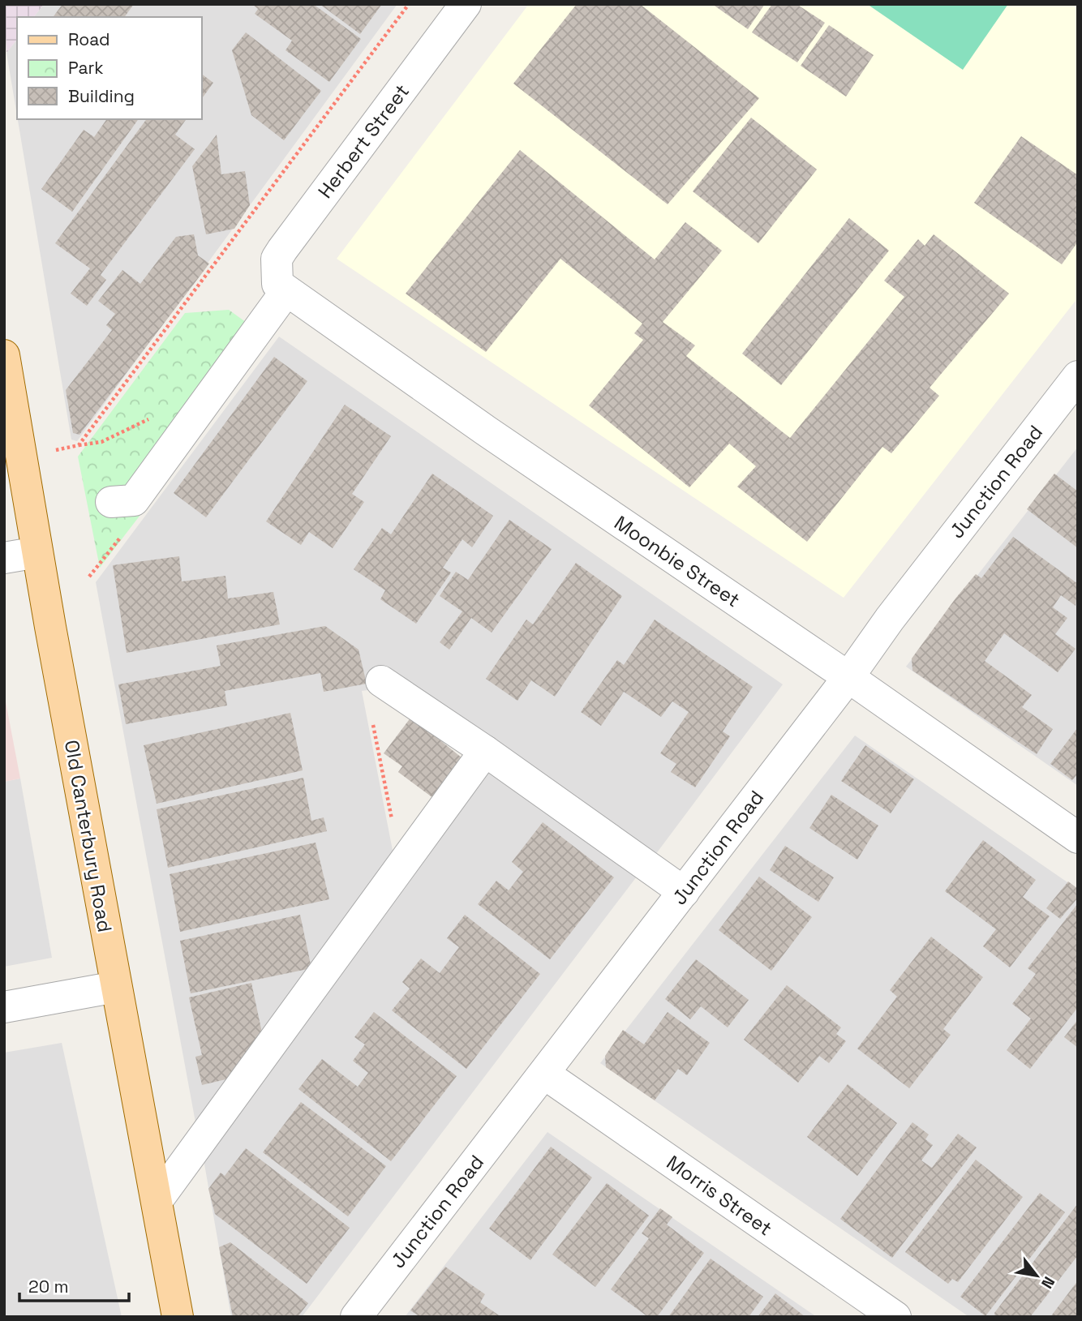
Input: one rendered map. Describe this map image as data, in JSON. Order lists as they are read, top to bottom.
{
  "streets": {
    "main road": ["Old Canterbury Road"],
    "street": [
      "Herbert Street",
      "Junction Road",
      "Moonbie Street",
      "Morris Street"
    ]
  },
  "crossings": [
    ["Herbert Street", "Moonbie Street"],
    ["Junction Road", "Moonbie Street"],
    ["Junction Road", "Morris Street"]
  ],
  "legend": ["Road", "Park", "Building"],
  "scale_bar": "20 m",
  "north": "bottom right"
}
